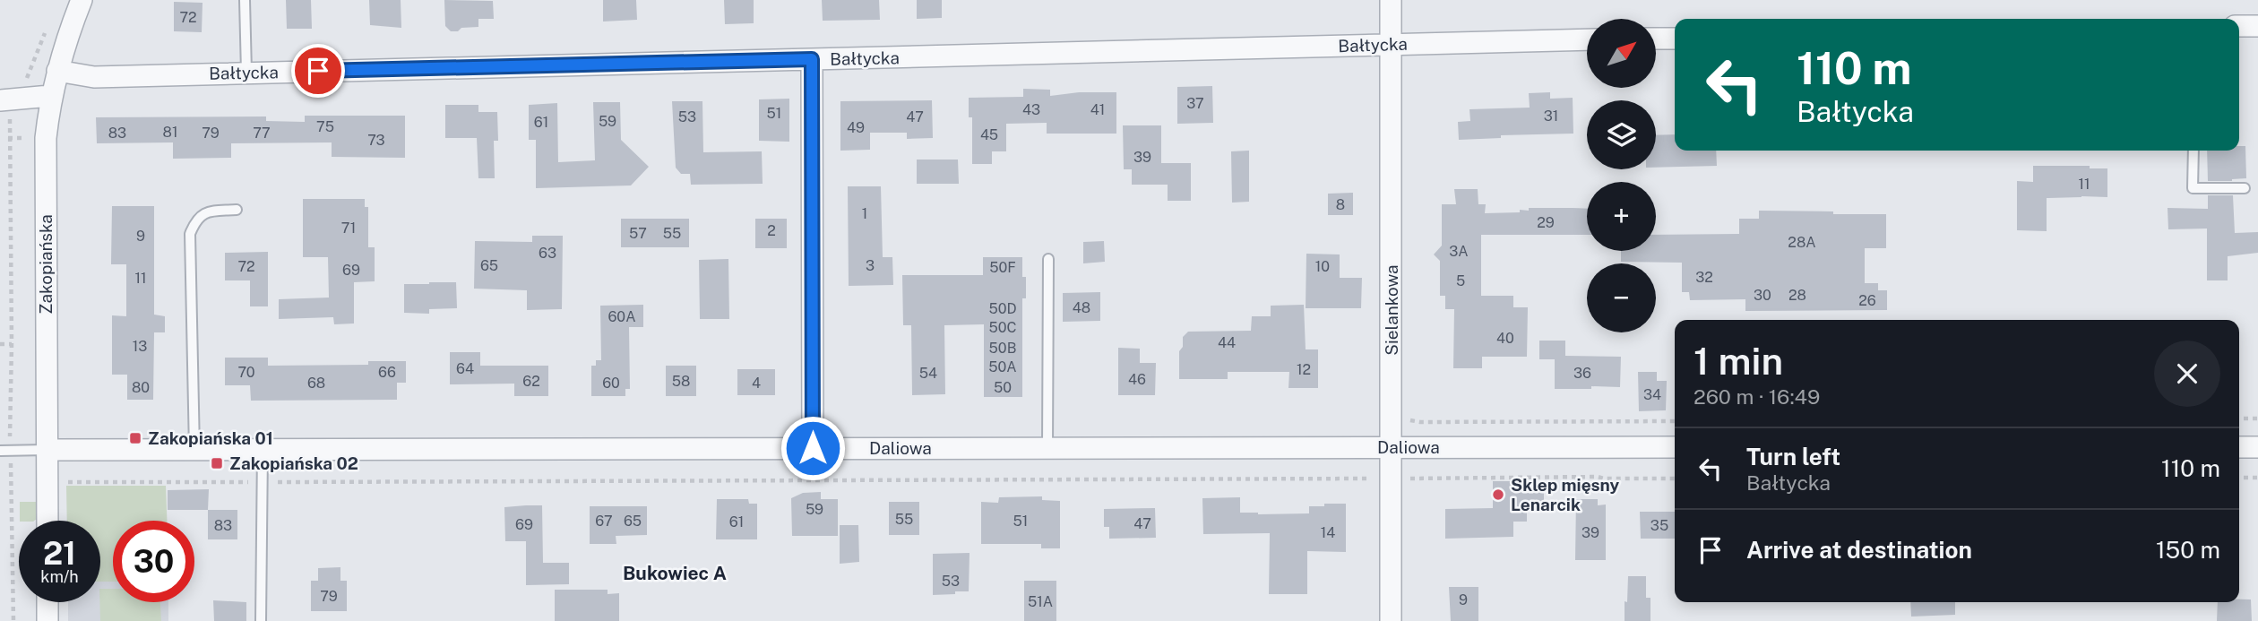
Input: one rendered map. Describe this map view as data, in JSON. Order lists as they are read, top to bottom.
{
  "streets": {
    "street": [
      "Bałtycka",
      "Zakopiańska",
      "Sielankowa",
      "Daliowa"
    ]
  },
  "crossings": [
    ["Bałtycka", "Zakopiańska"],
    ["Bałtycka", "Sielankowa"],
    ["Zakopiańska", "Daliowa"],
    ["Sielankowa", "Daliowa"]
  ],
  "districts": ["Bukowiec A"],
  "places": {
    "transit": ["Zakopiańska 01", "Zakopiańska 02"],
    "other": ["Sklep mięsny Lenarcik"]
  },
  "house_numbers": [
    "72",
    "37",
    "43",
    "41",
    "51",
    "31",
    "53",
    "47",
    "59",
    "61",
    "75",
    "49",
    "81",
    "83",
    "79",
    "77",
    "45",
    "73",
    "39",
    "11",
    "8",
    "1",
    "29",
    "71",
    "2",
    "57",
    "55",
    "9",
    "28A",
    "3A",
    "63",
    "65",
    "3",
    "72",
    "10",
    "50F",
    "69",
    "32",
    "11",
    "5",
    "30",
    "28",
    "26",
    "48",
    "50D",
    "60A",
    "50C",
    "40",
    "44",
    "13",
    "50B",
    "50A",
    "64",
    "12",
    "70",
    "66",
    "54",
    "36",
    "46",
    "62",
    "58",
    "68",
    "60",
    "4",
    "80",
    "50",
    "34",
    "59",
    "55",
    "67",
    "65",
    "51",
    "61",
    "47",
    "69",
    "83",
    "35",
    "14",
    "39",
    "53",
    "79",
    "9",
    "51A"
  ],
  "north": "top right",
  "page": {
    "map_buttons": ["+", "−"],
    "turn": ["110 m", "Bałtycka"],
    "heading": ["1 min", "260 m · 16:49"],
    "list": [
      {
        "name": "Turn left",
        "note": "Bałtycka",
        "value": "110 m"
      },
      {
        "name": "Arrive at destination",
        "value": "150 m"
      }
    ],
    "speed": "21 km/h",
    "limit": "30"
  }
}
